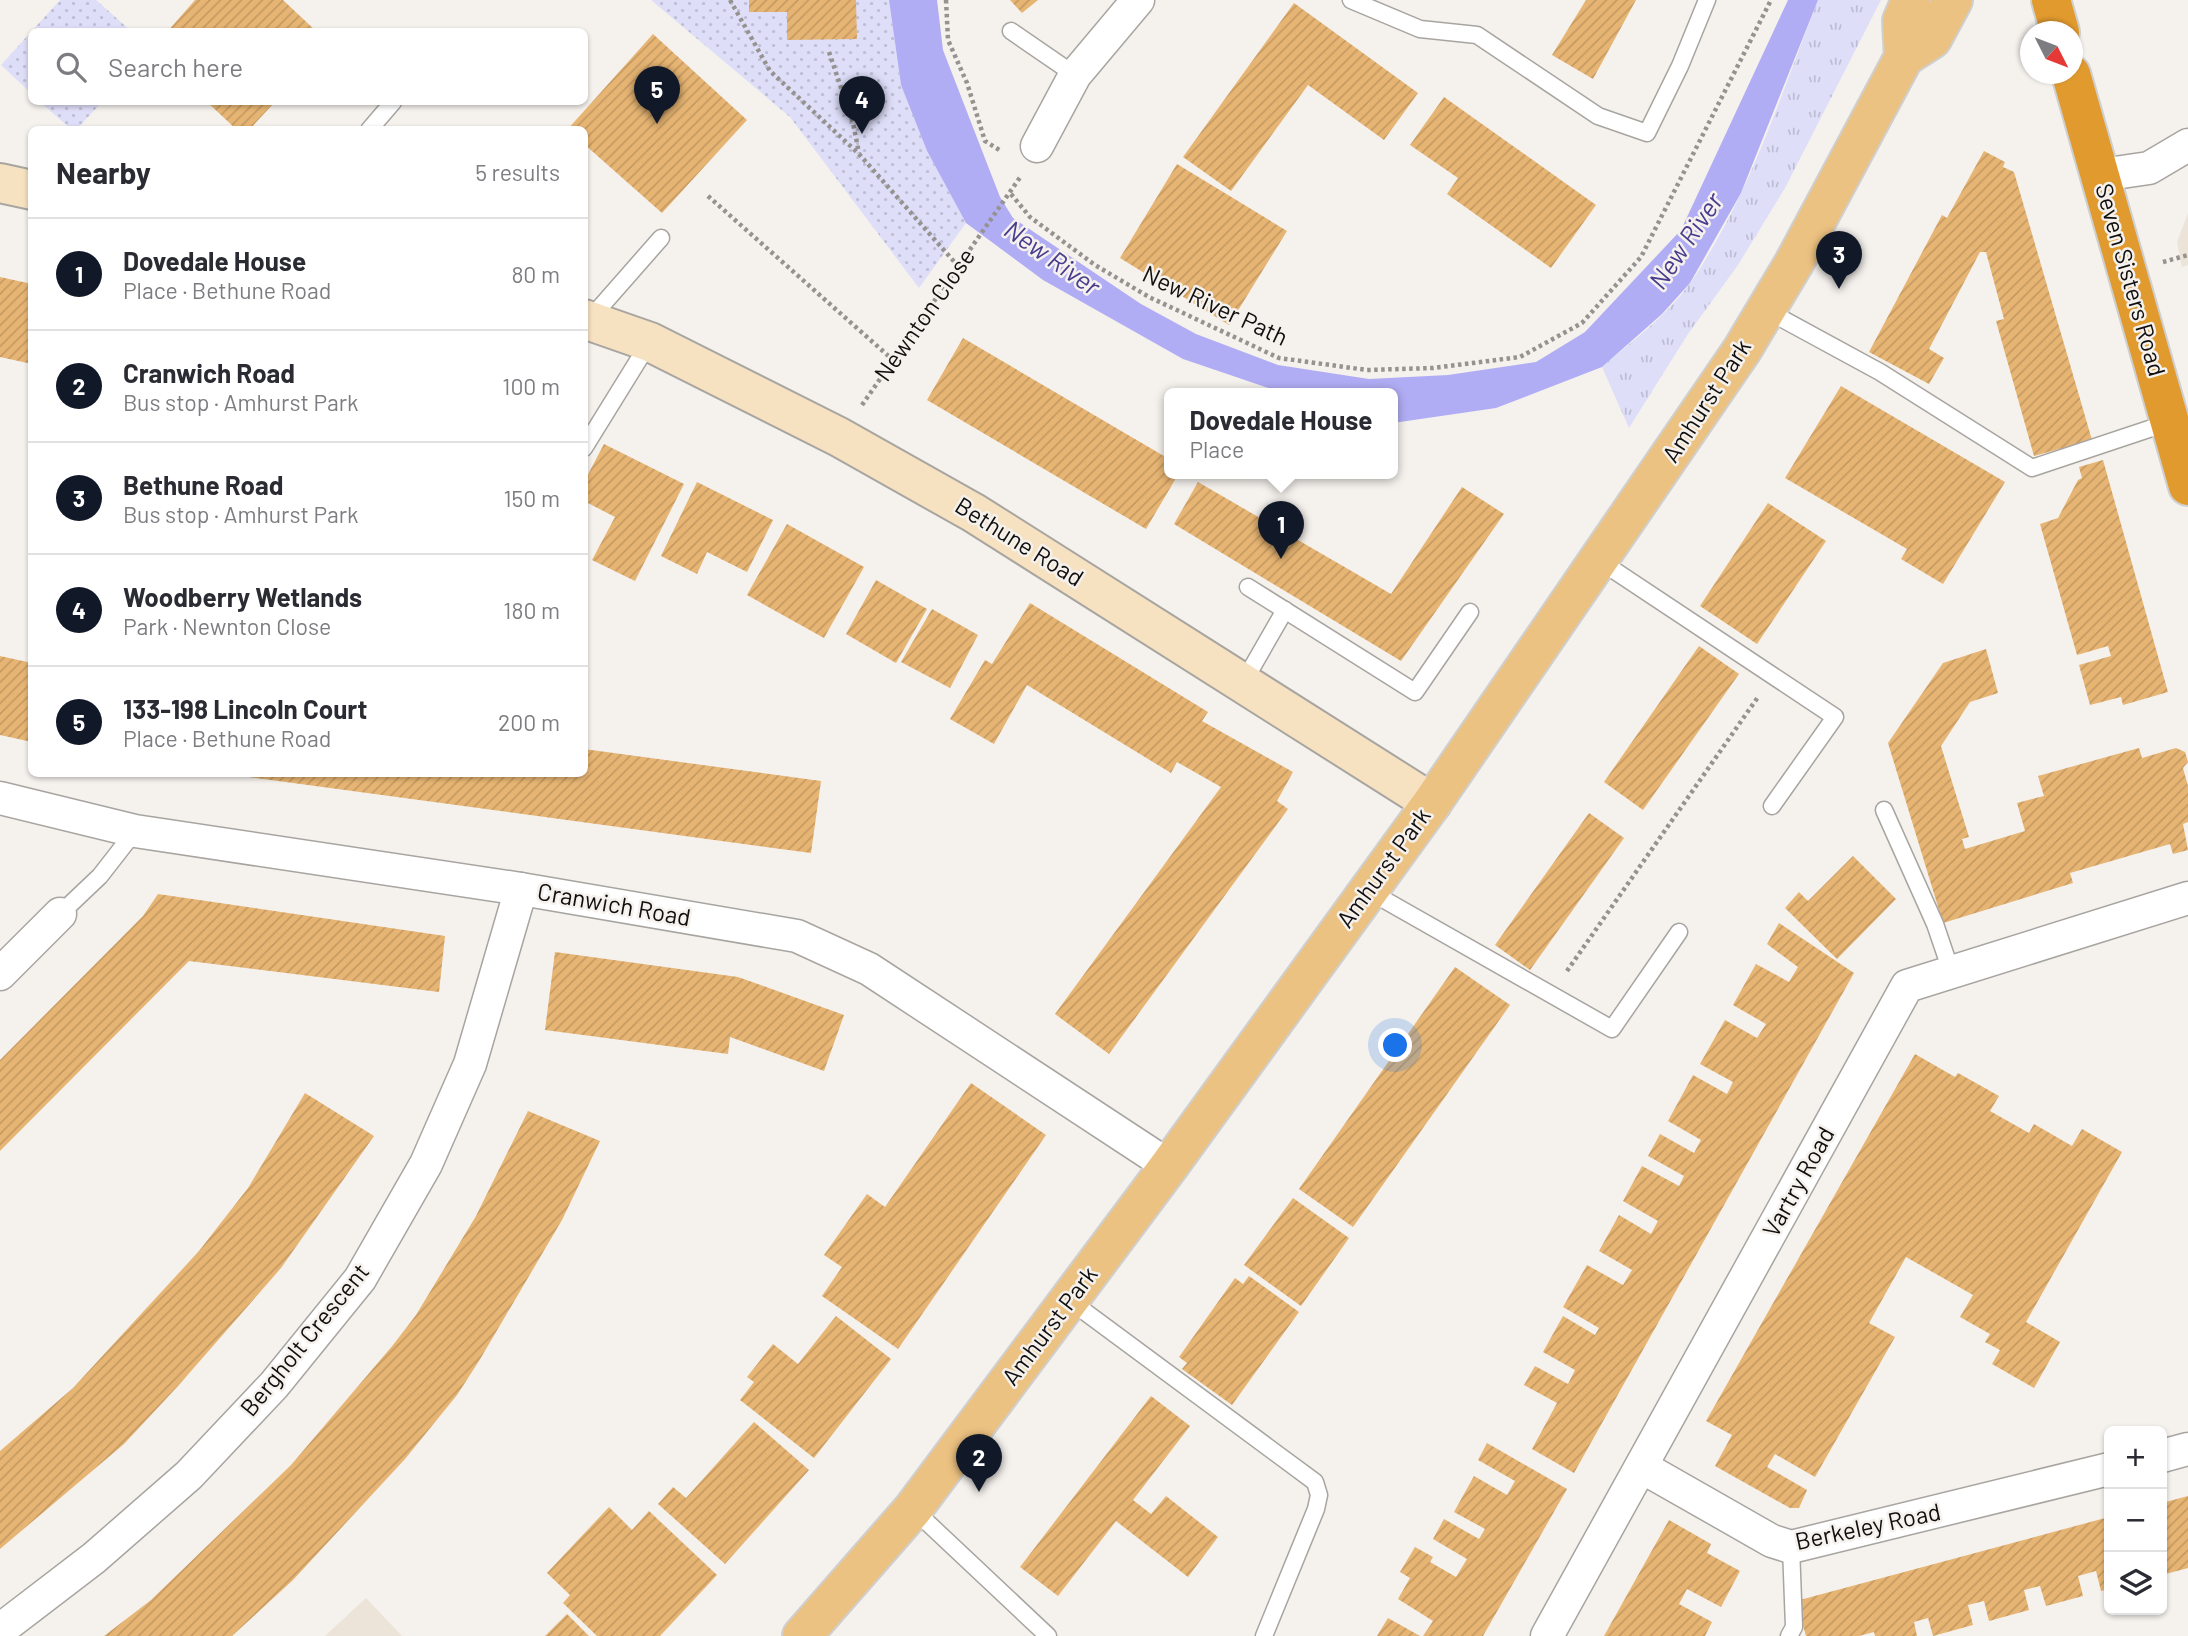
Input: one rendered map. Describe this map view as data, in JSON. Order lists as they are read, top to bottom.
{
  "streets": {
    "highway": ["Seven Sisters Road"],
    "main road": ["Amhurst Park"],
    "street": [
      "Bethune Road",
      "Cranwich Road",
      "Vartry Road",
      "Bergholt Crescent",
      "Berkeley Road"
    ],
    "path": ["New River Path", "Newnton Close"]
  },
  "crossings": [
    ["New River Path", "Newnton Close"],
    ["Newnton Close", "Bethune Road"],
    ["Amhurst Park", "Bethune Road"],
    ["Amhurst Park", "Cranwich Road"],
    ["Cranwich Road", "Bergholt Crescent"],
    ["Vartry Road", "Berkeley Road"]
  ],
  "water": ["New River"],
  "north": "bottom right",
  "page": {
    "search": "Search here",
    "pins": [
      "5",
      "4",
      "3",
      "1",
      "2"
    ],
    "heading": ["Nearby", "5 results"],
    "list": [
      {
        "mark": "1",
        "name": "Dovedale House",
        "note": "Place · Bethune Road",
        "value": "80 m"
      },
      {
        "mark": "2",
        "name": "Cranwich Road",
        "note": "Bus stop · Amhurst Park",
        "value": "100 m"
      },
      {
        "mark": "3",
        "name": "Bethune Road",
        "note": "Bus stop · Amhurst Park",
        "value": "150 m"
      },
      {
        "mark": "4",
        "name": "Woodberry Wetlands",
        "note": "Park · Newnton Close",
        "value": "180 m"
      },
      {
        "mark": "5",
        "name": "133-198 Lincoln Court",
        "note": "Place · Bethune Road",
        "value": "200 m"
      }
    ],
    "popup": ["Dovedale House", "Place"],
    "map_buttons": ["+", "−"]
  }
}
